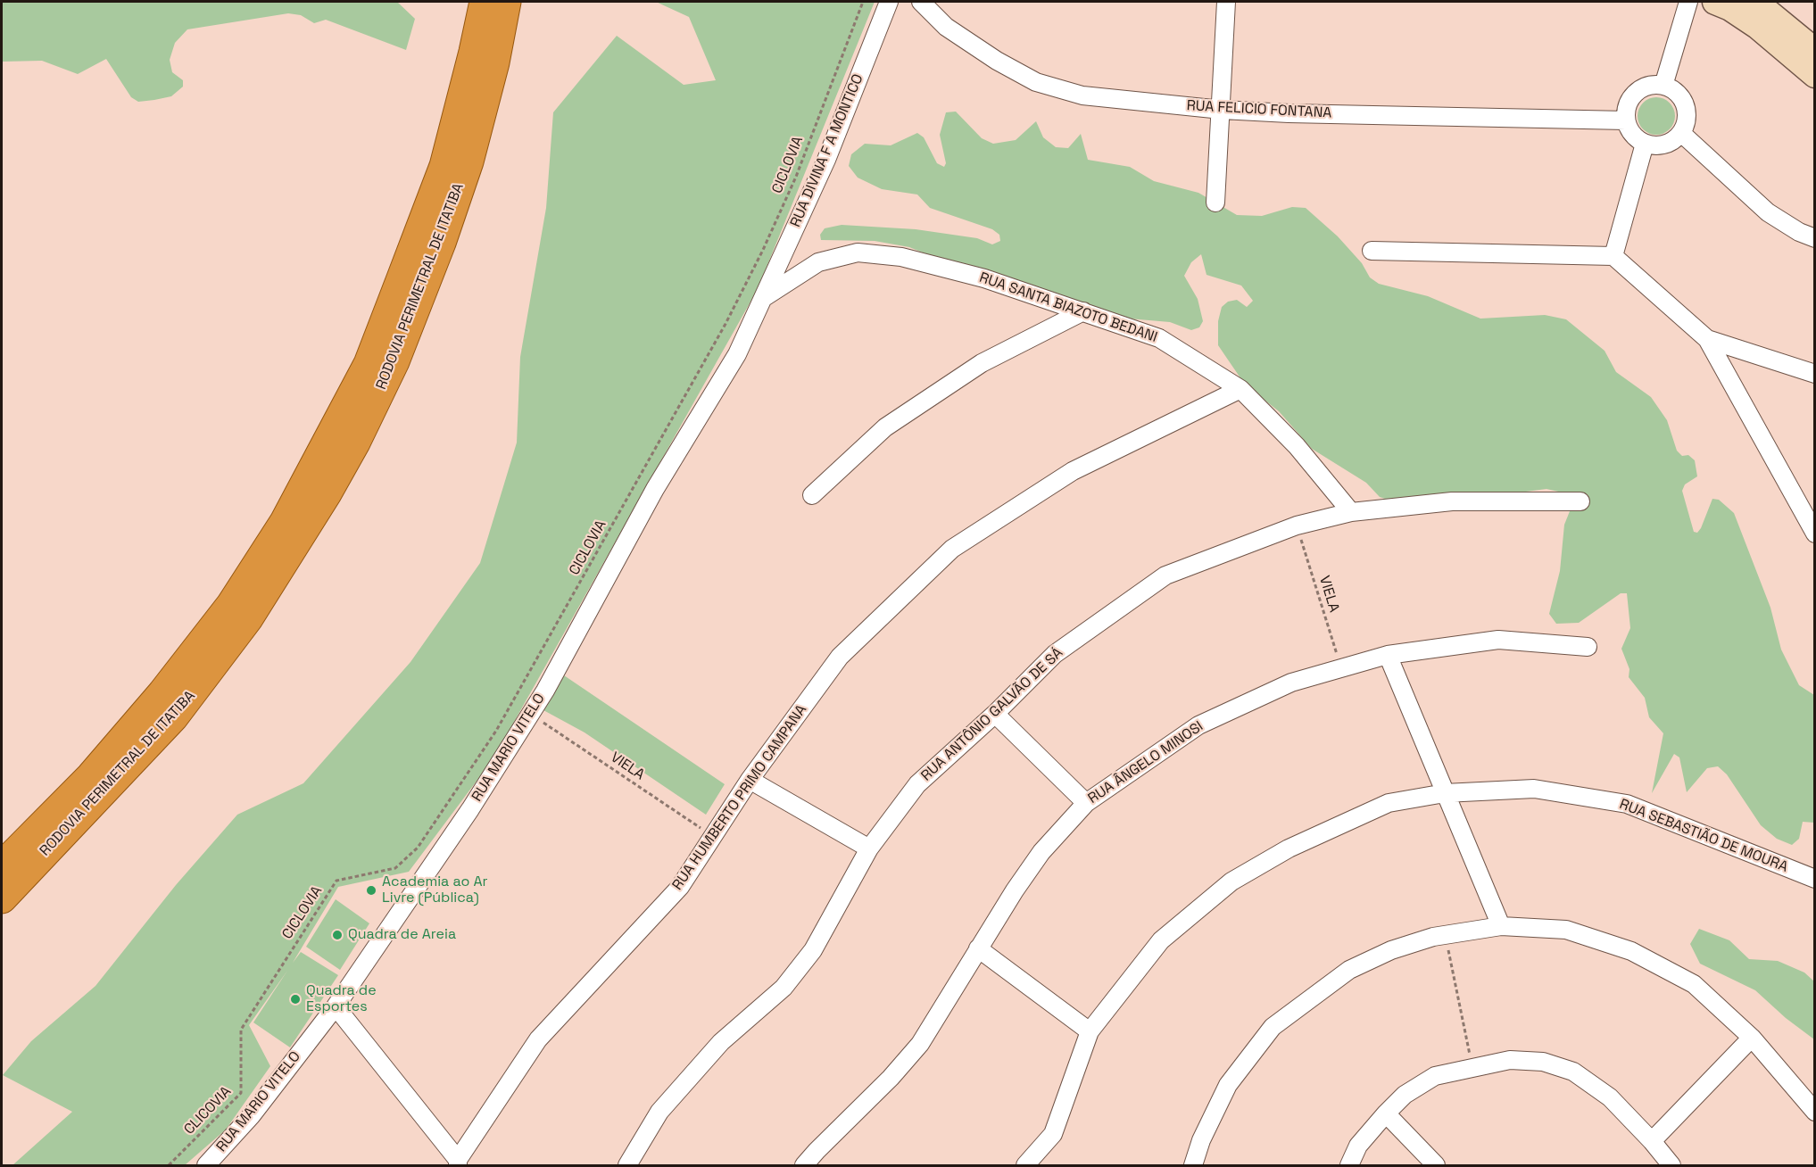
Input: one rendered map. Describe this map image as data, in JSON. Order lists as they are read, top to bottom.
{
  "streets": {
    "highway": ["RODOVIA PERIMETRAL DE ITATIBA"],
    "street": [
      "RUA FELICIO FONTANA",
      "RUA DIVINA F A MONTICO",
      "RUA SANTA BIAZOTO BEDANI",
      "RUA ANTÔNIO GALVÃO DE SÁ",
      "RUA MARIO VITELO",
      "RUA ÂNGELO MINOSI",
      "RUA HUMBERTO PRIMO CAMPANA",
      "RUA SEBASTIÃO DE MOURA"
    ],
    "path": ["CICLOVIA", "VIELA", "CLICOVIA"]
  },
  "crossings": [
    ["RUA DIVINA F A MONTICO", "RUA SANTA BIAZOTO BEDANI"],
    ["RUA DIVINA F A MONTICO", "RUA MARIO VITELO"],
    ["CICLOVIA", "CLICOVIA"],
    ["RUA SANTA BIAZOTO BEDANI", "RUA ANTÔNIO GALVÃO DE SÁ"],
    ["RUA SANTA BIAZOTO BEDANI", "RUA MARIO VITELO"],
    ["RUA SANTA BIAZOTO BEDANI", "RUA HUMBERTO PRIMO CAMPANA"],
    ["VIELA", "RUA ANTÔNIO GALVÃO DE SÁ"],
    ["VIELA", "RUA MARIO VITELO"],
    ["VIELA", "RUA ÂNGELO MINOSI"],
    ["VIELA", "RUA HUMBERTO PRIMO CAMPANA"]
  ],
  "places": ["Academia ao Ar Livre (Pública)", "Quadra de Areia", "Quadra de Esportes"]
}
